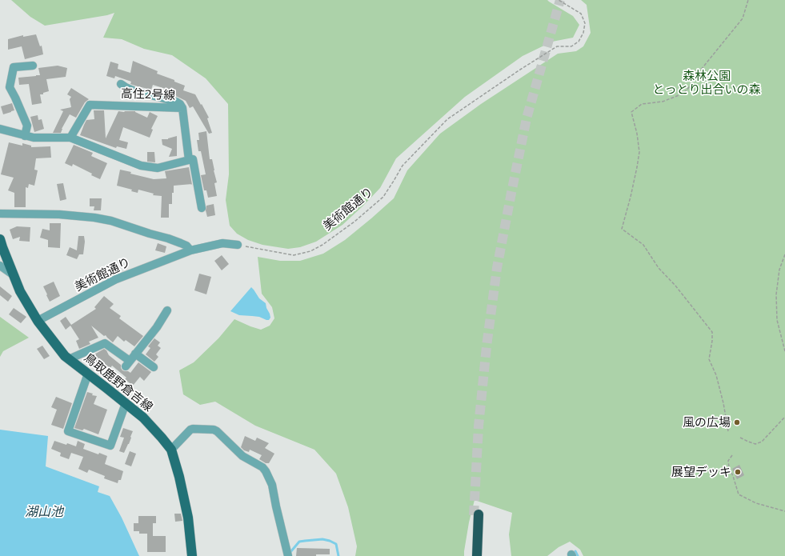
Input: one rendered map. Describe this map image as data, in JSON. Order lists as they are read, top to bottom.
{
  "streets": {
    "main road": ["鳥取鹿野倉吉線"],
    "street": ["高住2号線", "美術館通り"]
  },
  "crossings": [
    ["美術館通り", "鳥取鹿野倉吉線"]
  ],
  "water": ["湖山池"],
  "parks": ["森林公園 とっとり出合いの森"],
  "places": ["風の広場", "展望デッキ"]
}
